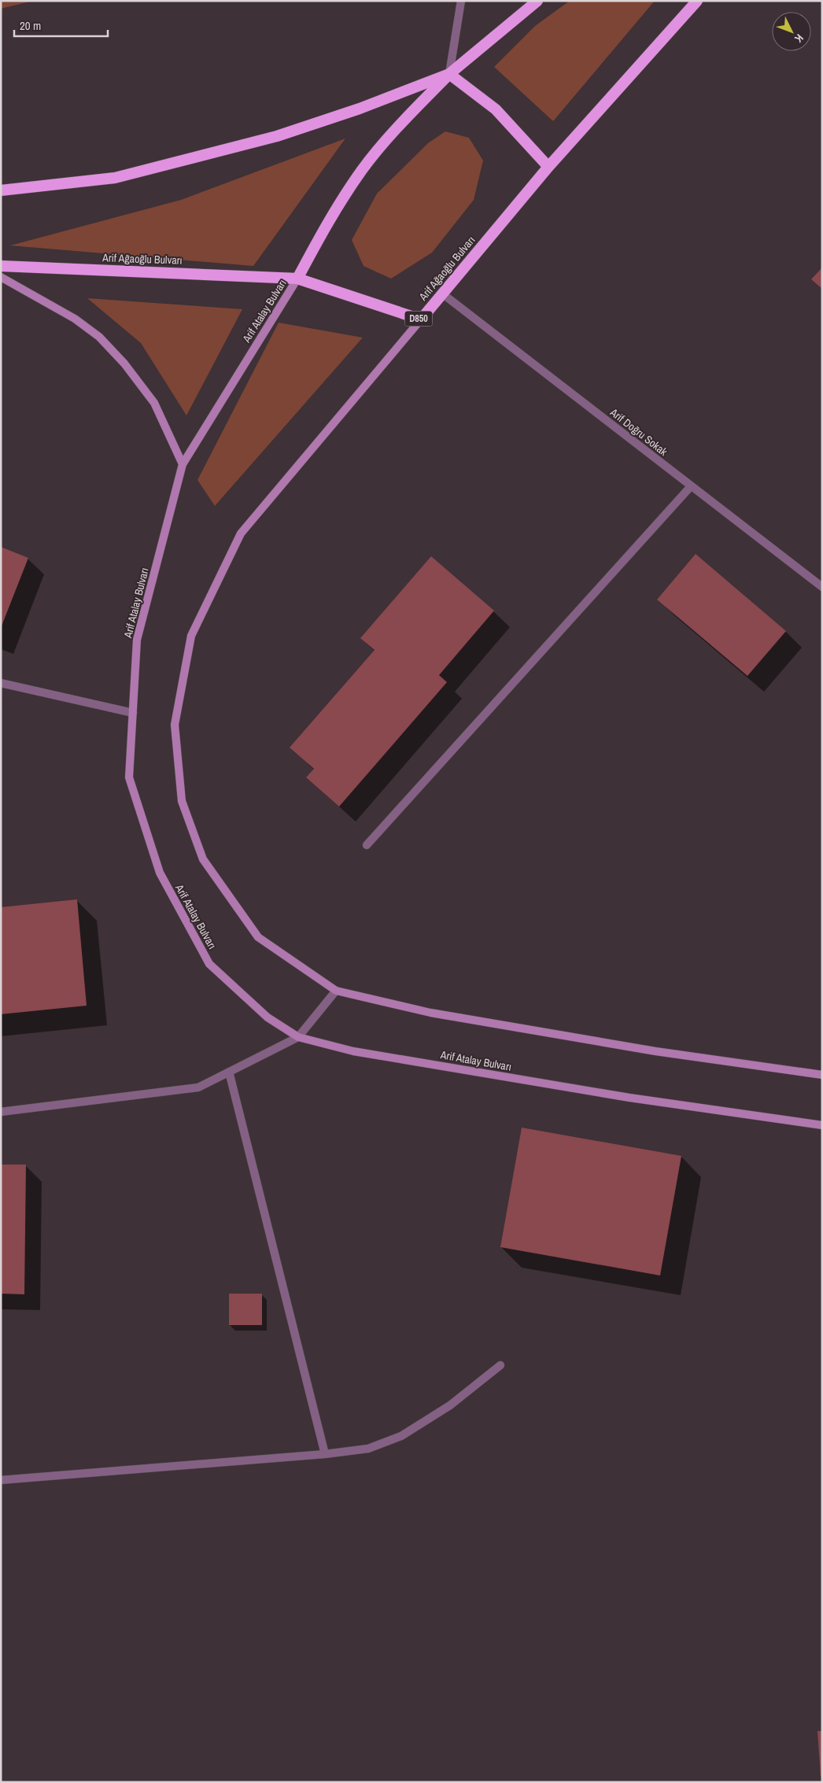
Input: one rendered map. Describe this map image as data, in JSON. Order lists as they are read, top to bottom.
{
  "streets": {
    "highway": ["Arif Ağaoğlu Bulvarı", "D850"],
    "main road": ["Arif Atalay Bulvarı"],
    "street": ["Arif Doğru Sokak"]
  },
  "crossings": [
    ["Arif Ağaoğlu Bulvarı", "Arif Atalay Bulvarı"],
    ["Arif Ağaoğlu Bulvarı", "Arif Doğru Sokak"]
  ],
  "scale_bar": "20 m",
  "north": "bottom right"
}
